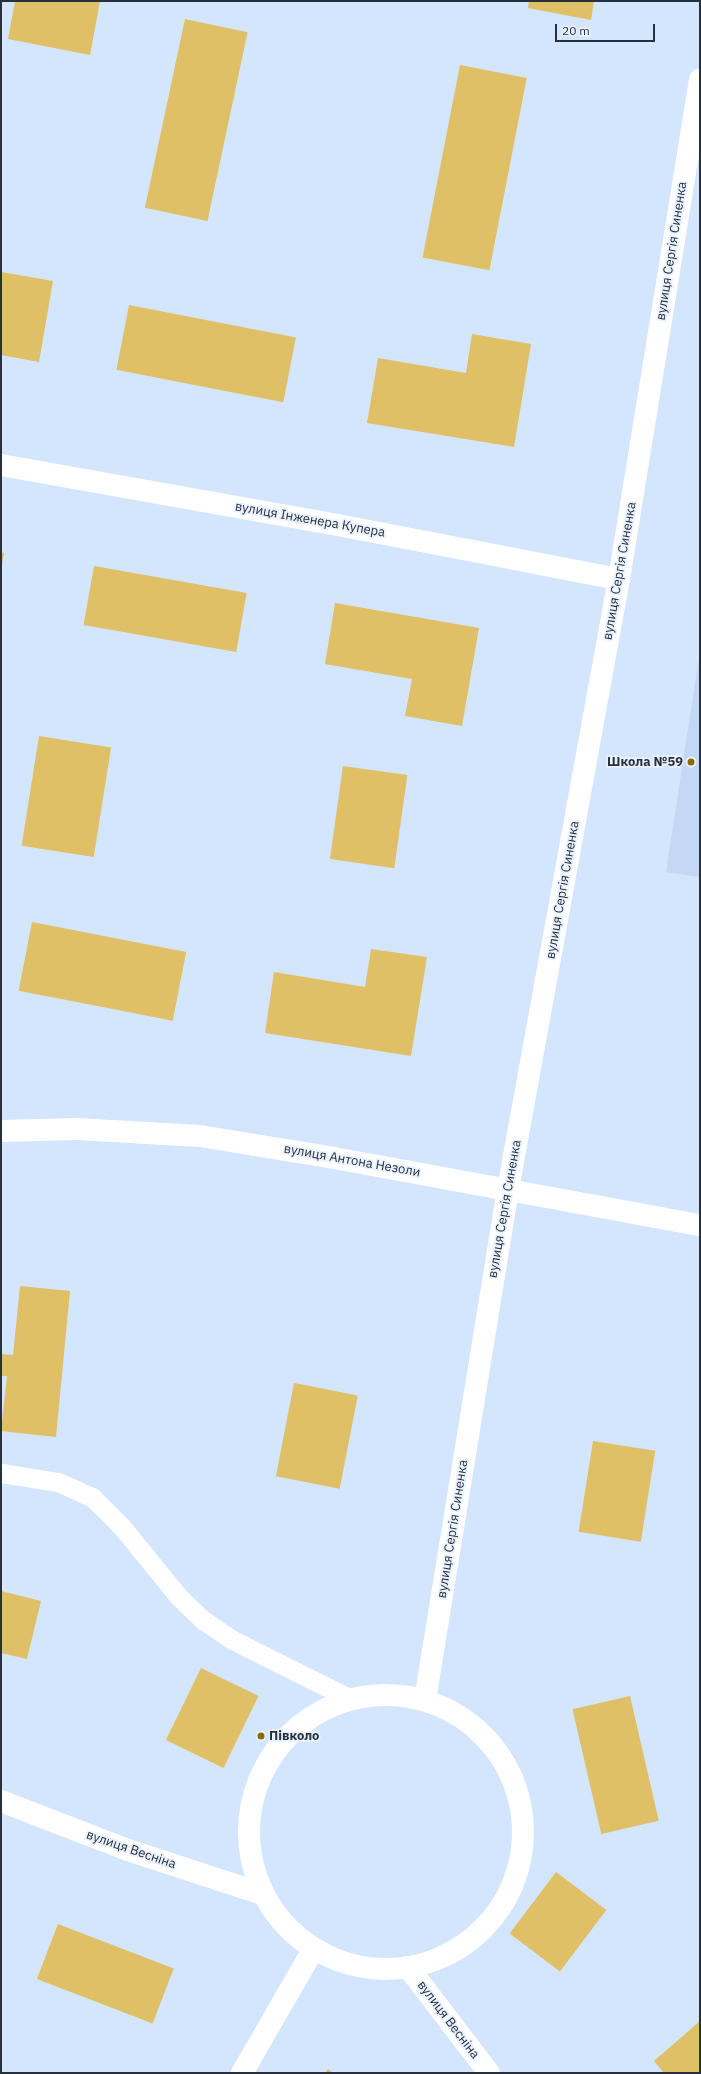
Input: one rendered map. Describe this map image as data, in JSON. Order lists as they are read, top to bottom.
{
  "streets": {
    "street": [
      "вулиця Сергія Синенка",
      "вулиця Інженера Купера",
      "вулиця Антона Незоли",
      "вулиця Весніна"
    ]
  },
  "crossings": [
    ["вулиця Сергія Синенка", "вулиця Інженера Купера"],
    ["вулиця Сергія Синенка", "вулиця Антона Незоли"],
    ["вулиця Сергія Синенка", "вулиця Весніна"]
  ],
  "places": ["Школа №59", "Півколо"],
  "scale_bar": "20 m"
}
